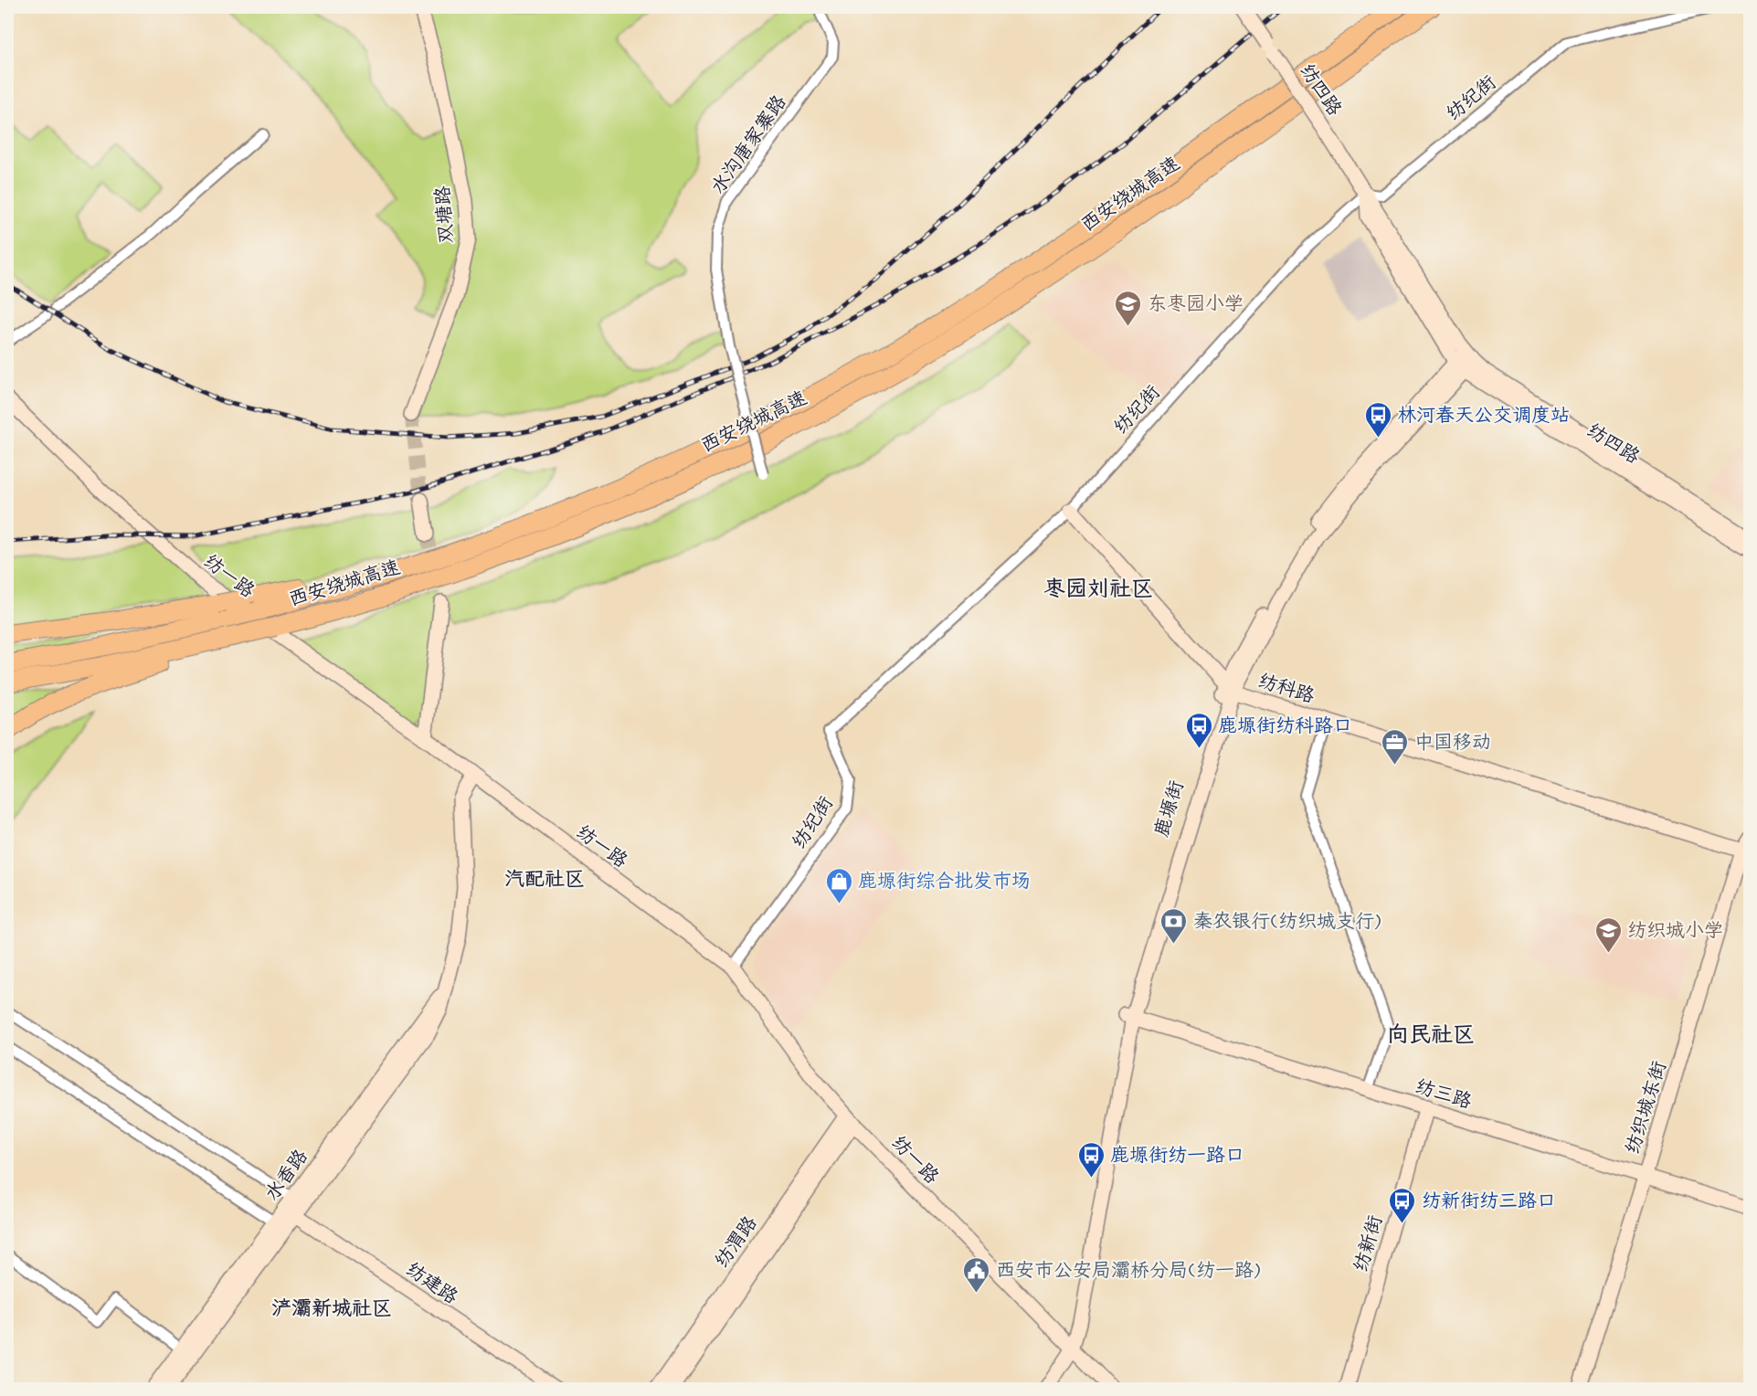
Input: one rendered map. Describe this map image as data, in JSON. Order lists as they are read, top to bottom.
{
  "streets": {
    "highway": ["西安绕城高速"],
    "street": [
      "纺四路",
      "纺纪街",
      "水沟唐家寨路",
      "双塘路",
      "纺一路",
      "纺科路",
      "鹿塬街",
      "纺三路",
      "纺织城东街",
      "水香路",
      "纺渭路",
      "纺新街",
      "纺建路"
    ]
  },
  "crossings": [
    ["纺四路", "纺纪街"],
    ["纺四路", "鹿塬街"],
    ["纺纪街", "纺一路"],
    ["纺一路", "鹿塬街"],
    ["纺一路", "水香路"],
    ["纺一路", "纺渭路"],
    ["纺科路", "鹿塬街"],
    ["纺科路", "纺织城东街"],
    ["鹿塬街", "纺三路"],
    ["纺三路", "纺织城东街"],
    ["纺三路", "纺新街"],
    ["水香路", "纺建路"]
  ],
  "districts": [
    "枣园刘社区",
    "汽配社区",
    "向民社区",
    "浐灞新城社区"
  ],
  "places": {
    "school or university": ["东枣园小学", "纺织城小学"],
    "bus stop": [
      "林河春天公交调度站",
      "鹿塬街纺科路口",
      "鹿塬街纺一路口",
      "纺新街纺三路口"
    ],
    "office": ["中国移动"],
    "shop": ["鹿塬街综合批发市场"],
    "bank": ["秦农银行(纺织城支行)"],
    "public building": ["西安市公安局灞桥分局(纺一路)"]
  }
}
